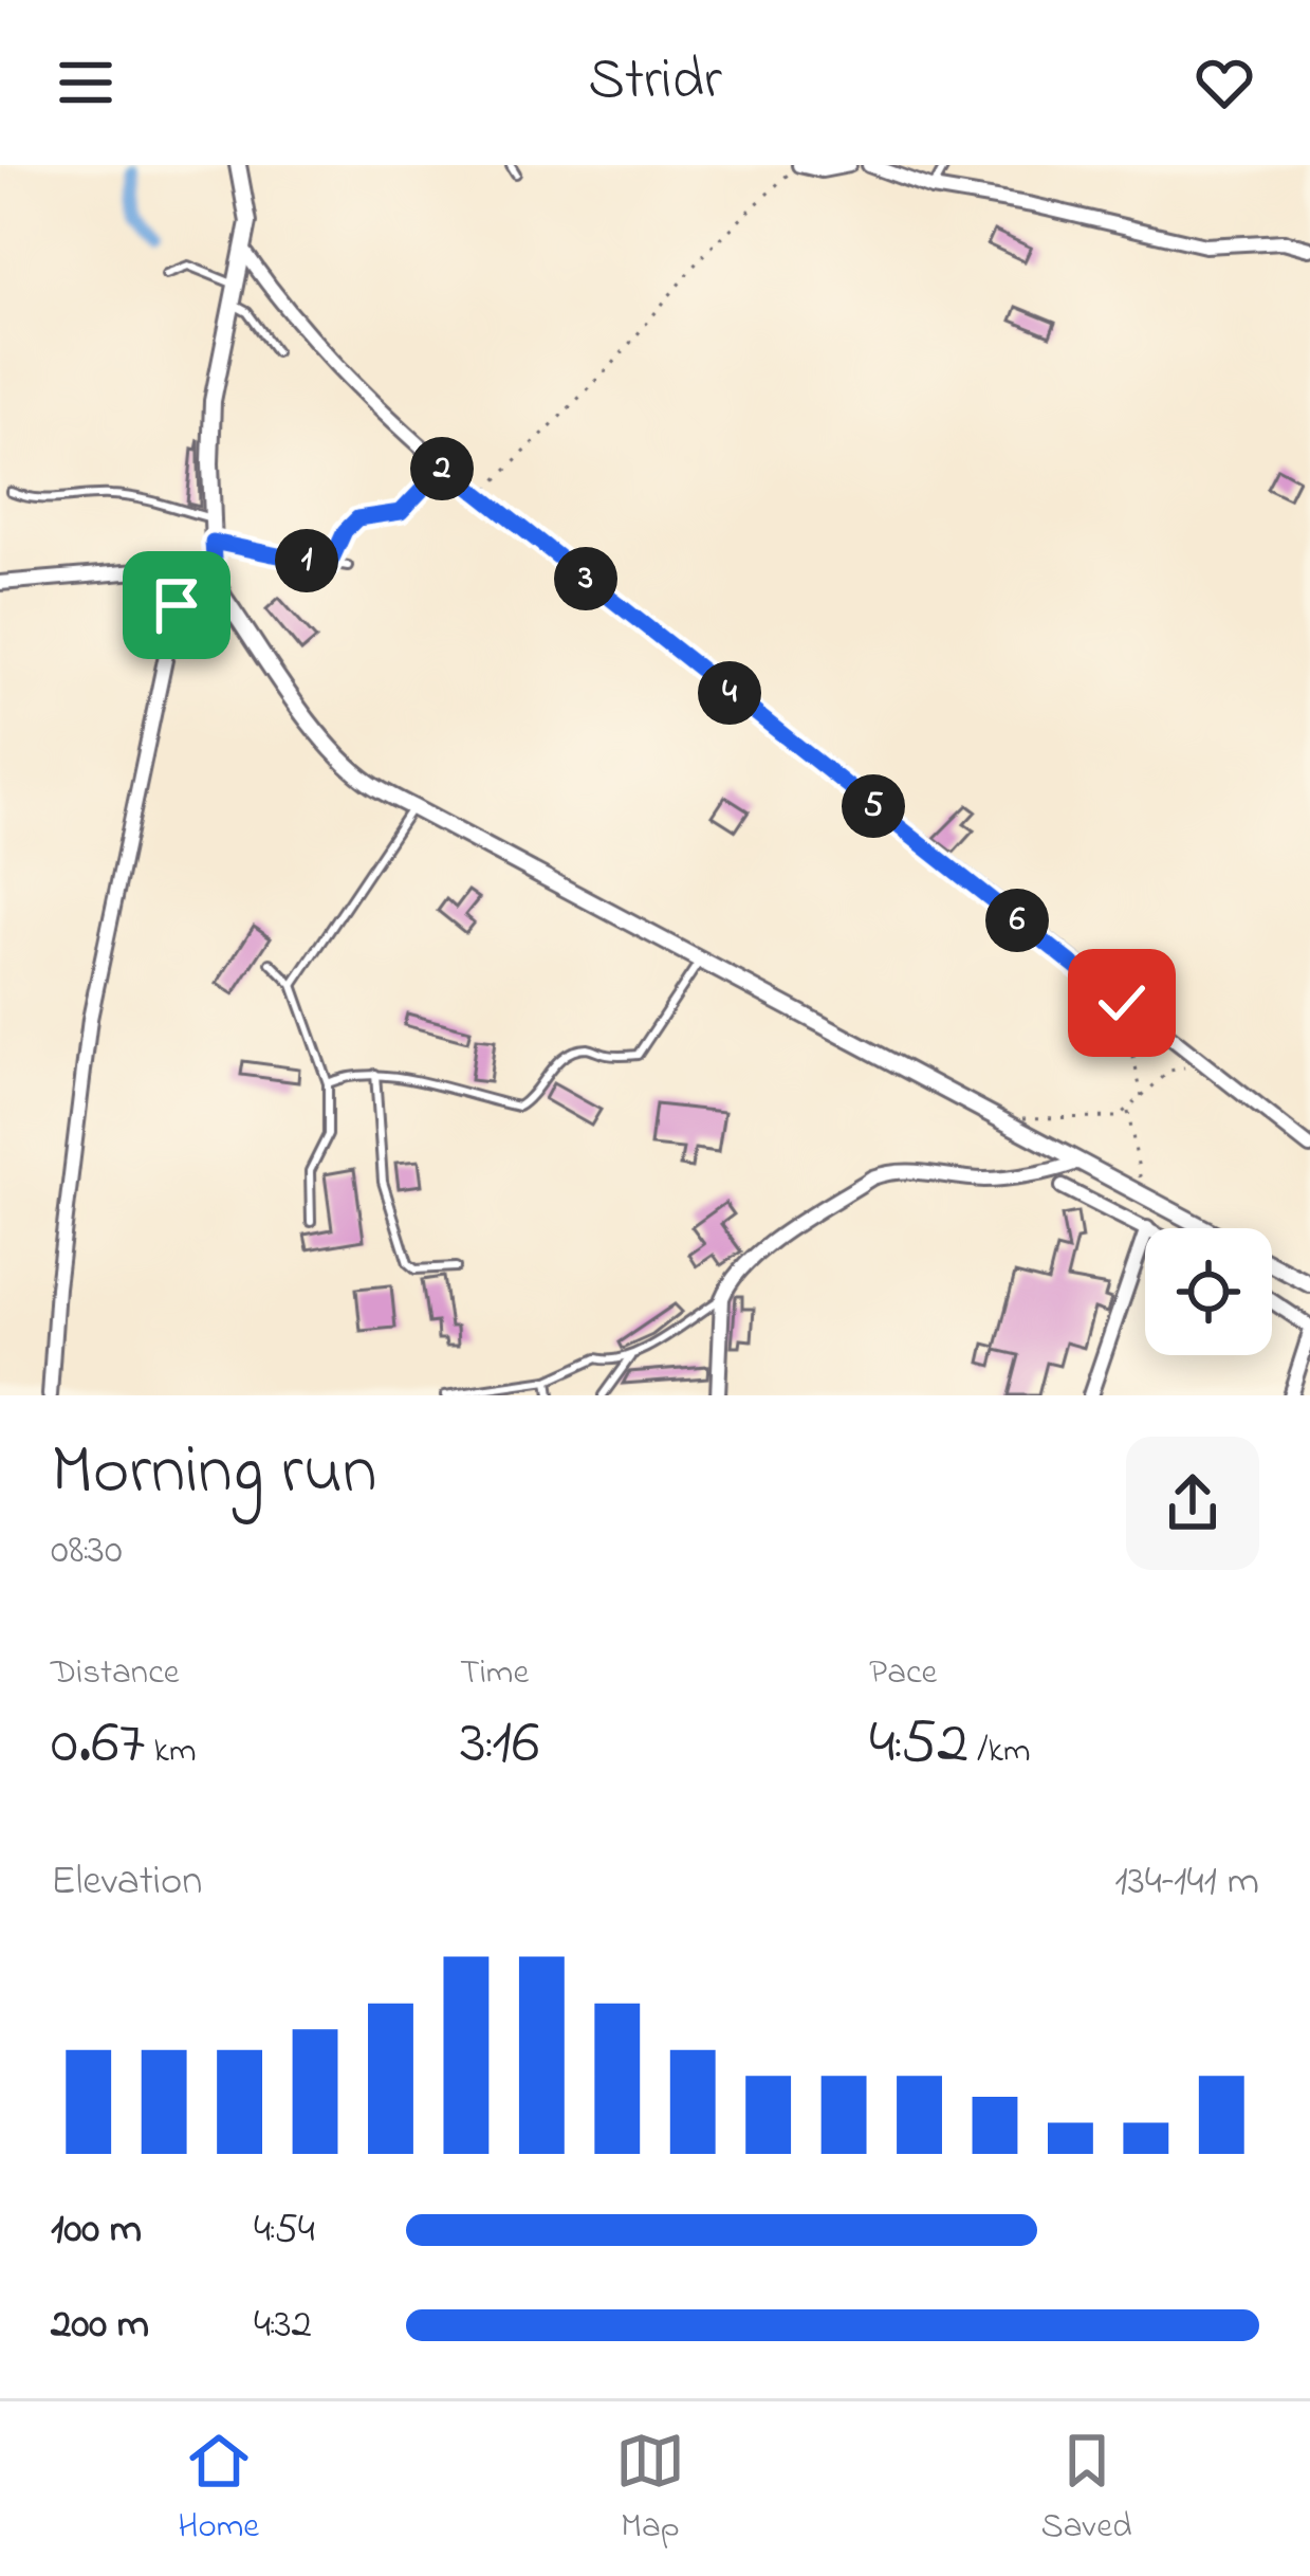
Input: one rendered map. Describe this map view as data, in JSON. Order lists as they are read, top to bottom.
{
  "page": {
    "header": "Stridr",
    "pins": [
      "2",
      "1",
      "3",
      "4",
      "5",
      "6"
    ],
    "heading": ["Morning run", "08:30"],
    "stats": [
      ["Distance", "0.67 km"],
      ["Time", "3:16"],
      ["Pace", "4:52 /km"]
    ],
    "chart": ["Elevation", "134–141 m"],
    "list": [
      {
        "name": "100 m",
        "note": "4:54"
      },
      {
        "name": "200 m",
        "note": "4:32"
      }
    ],
    "tabs": ["Home", "Map", "Saved"]
  }
}
